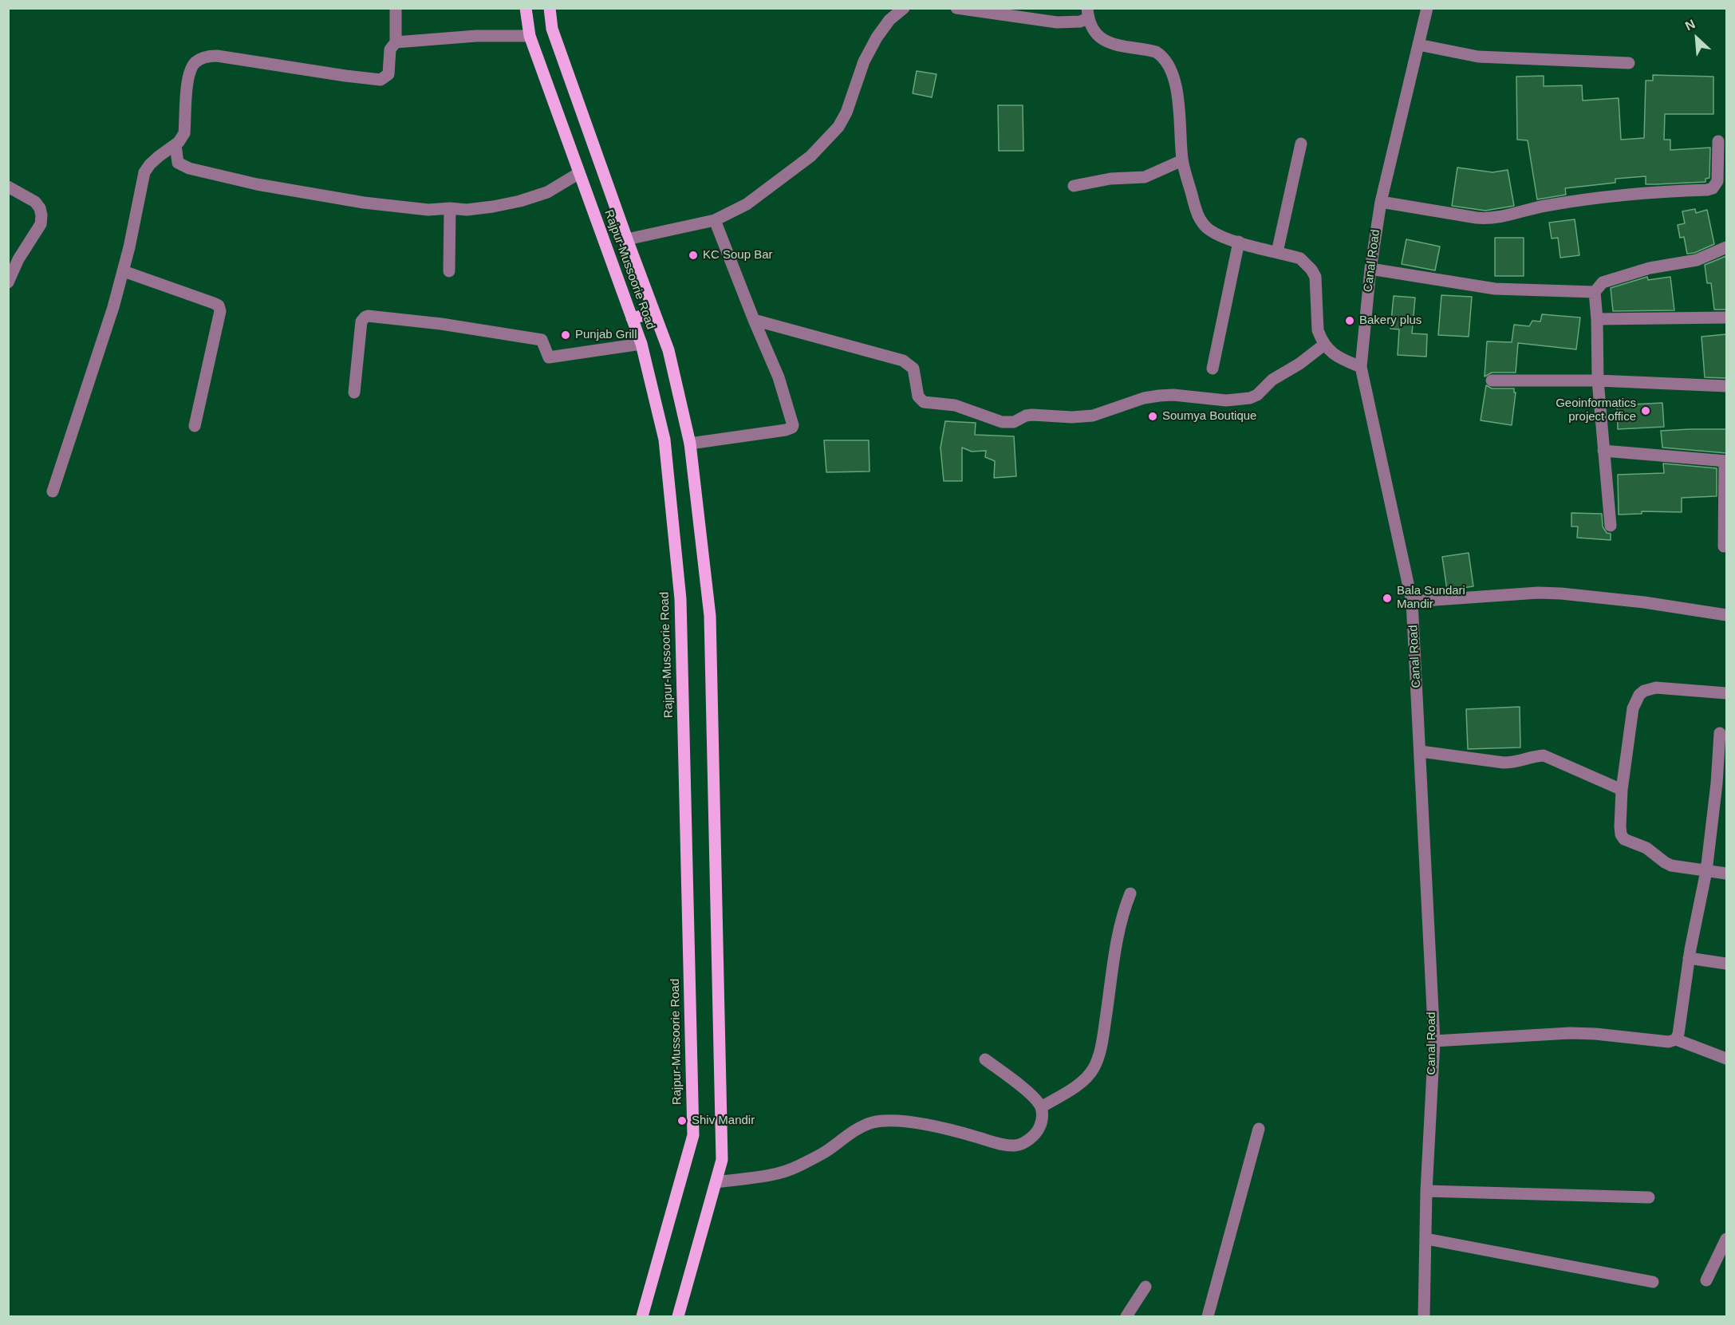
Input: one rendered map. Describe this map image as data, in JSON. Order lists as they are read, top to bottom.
{
  "streets": {
    "main road": ["Rajpur-Mussoorie Road"],
    "street": ["Canal Road"]
  },
  "places": [
    "KC Soup Bar",
    "Bakery plus",
    "Punjab Grill",
    "Geoinformatics project office",
    "Soumya Boutique",
    "Bala Sundari Mandir",
    "Shiv Mandir"
  ],
  "north": "top left"
}
